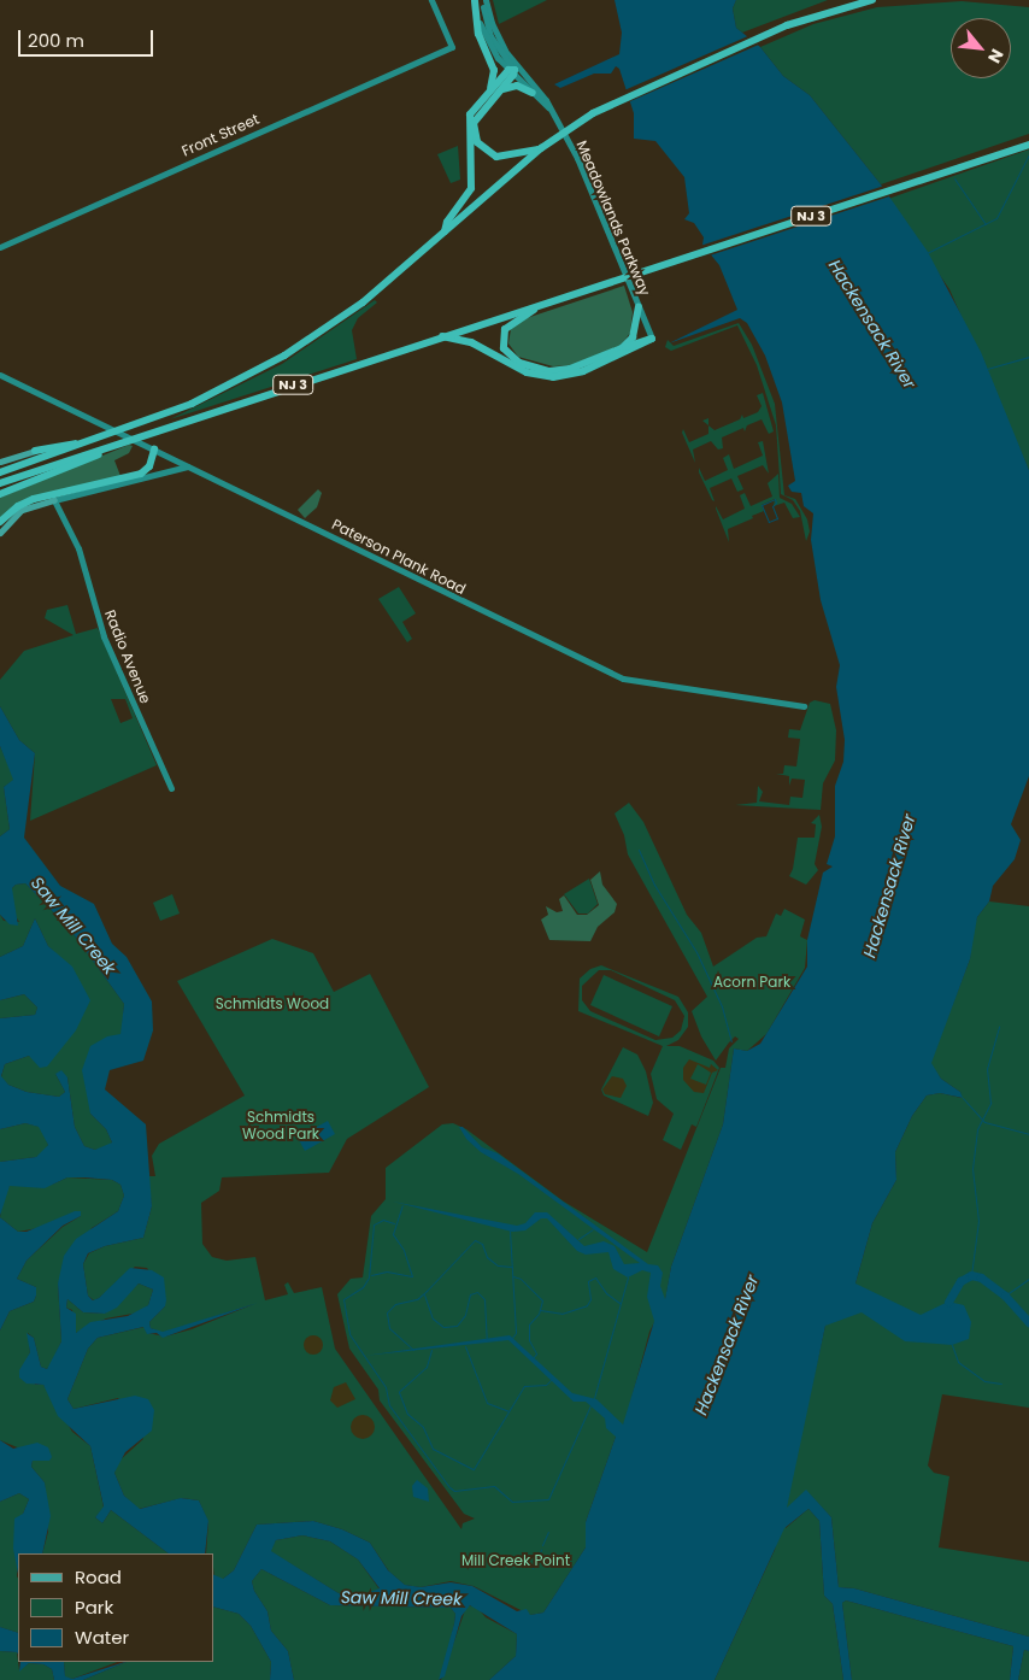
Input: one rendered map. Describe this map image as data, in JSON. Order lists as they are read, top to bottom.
{
  "streets": {
    "highway": ["NJ 3"],
    "street": [
      "Front Street",
      "Meadowlands Parkway",
      "Paterson Plank Road",
      "Radio Avenue"
    ]
  },
  "water": ["Hackensack River", "Saw Mill Creek"],
  "parks": [
    "Acorn Park",
    "Schmidts Wood",
    "Schmidts Wood Park",
    "Mill Creek Point"
  ],
  "legend": ["Road", "Park", "Water"],
  "scale_bar": "200 m",
  "north": "bottom right"
}
